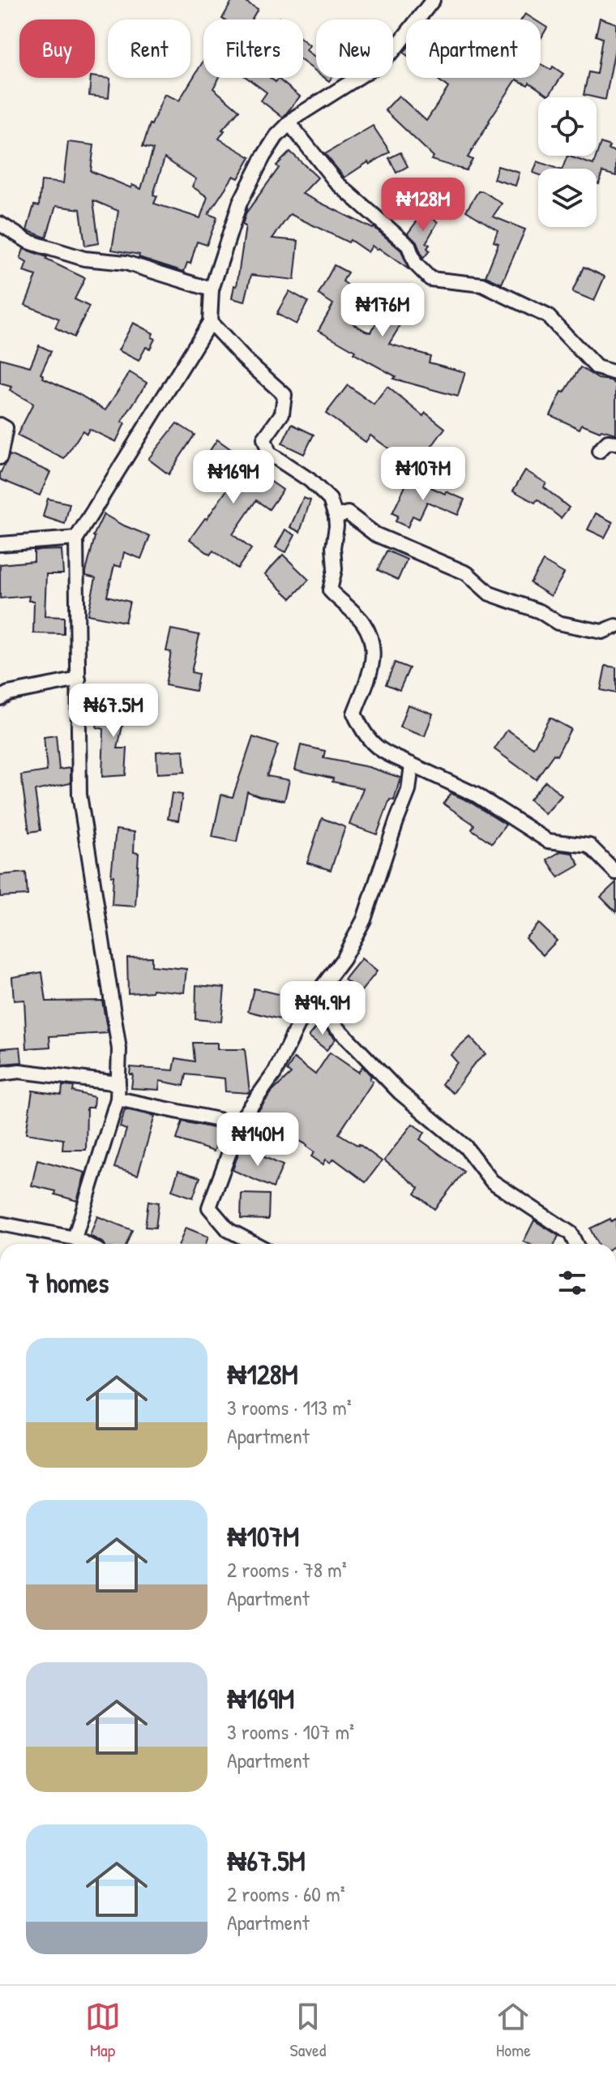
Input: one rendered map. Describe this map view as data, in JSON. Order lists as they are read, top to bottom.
{
  "page": {
    "chip": [
      "Buy",
      "Rent",
      "Filters",
      "New",
      "Apartment"
    ],
    "price": [
      "₦128M",
      "₦176M",
      "₦107M",
      "₦169M",
      "₦67.5M",
      "₦94.9M",
      "₦140M"
    ],
    "heading": "7 homes",
    "list": [
      {
        "name": "₦128M",
        "note": "3 rooms · 113 m² · Apartment"
      },
      {
        "name": "₦107M",
        "note": "2 rooms · 78 m² · Apartment"
      },
      {
        "name": "₦169M",
        "note": "3 rooms · 107 m² · Apartment"
      },
      {
        "name": "₦67.5M",
        "note": "2 rooms · 60 m² · Apartment"
      }
    ],
    "tabs": ["Map", "Saved", "Home"]
  }
}
